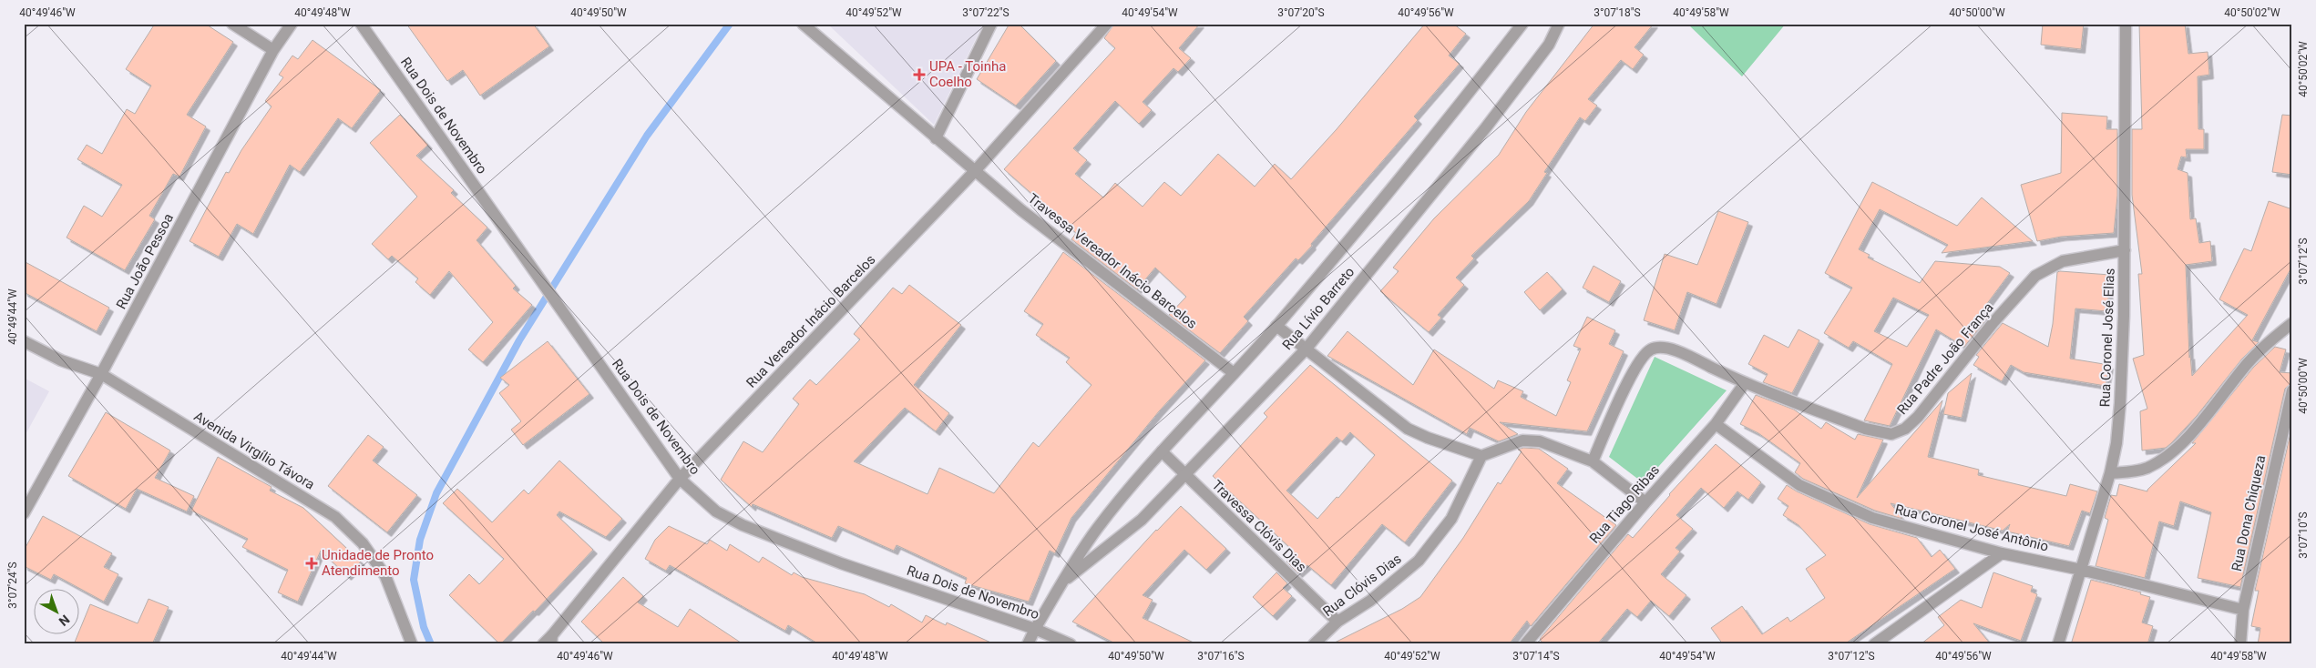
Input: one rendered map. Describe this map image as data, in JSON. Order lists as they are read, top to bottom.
{
  "streets": {
    "street": [
      "Rua Dois de Novembro",
      "Rua João Pessoa",
      "Travessa Vereador Inácio Barcelos",
      "Rua Lívio Barreto",
      "Rua Vereador Inácio Barcelos",
      "Rua Coronel José Elias",
      "Rua Padre João França",
      "Avenida Virgílio Távora",
      "Rua Tiago Ribas",
      "Rua Dona Chiqueza",
      "Travessa Clóvis Dias",
      "Rua Coronel José Antônio",
      "Rua Clóvis Dias"
    ]
  },
  "crossings": [
    ["Rua Dois de Novembro", "Rua Lívio Barreto"],
    ["Rua Dois de Novembro", "Rua Vereador Inácio Barcelos"],
    ["Rua João Pessoa", "Avenida Virgílio Távora"],
    ["Travessa Vereador Inácio Barcelos", "Rua Lívio Barreto"],
    ["Travessa Vereador Inácio Barcelos", "Rua Vereador Inácio Barcelos"],
    ["Rua Lívio Barreto", "Travessa Clóvis Dias"],
    ["Rua Coronel José Elias", "Rua Padre João França"],
    ["Rua Coronel José Elias", "Rua Coronel José Antônio"],
    ["Rua Padre João França", "Rua Tiago Ribas"],
    ["Rua Tiago Ribas", "Rua Coronel José Antônio"],
    ["Rua Dona Chiqueza", "Rua Coronel José Antônio"],
    ["Travessa Clóvis Dias", "Rua Clóvis Dias"]
  ],
  "places": {
    "health": ["UPA - Toinha Coelho", "Unidade de Pronto Atendimento"]
  },
  "north": "bottom right",
  "coordinates": [
    "40°49'46\"W",
    "40°49'48\"W",
    "40°49'50\"W",
    "40°49'52\"W",
    "3°07'22\"S",
    "40°49'54\"W",
    "3°07'20\"S",
    "40°49'56\"W",
    "3°07'18\"S",
    "40°49'58\"W",
    "40°50'00\"W",
    "40°50'02\"W",
    "3°07'12\"S",
    "40°49'44\"W",
    "3°07'10\"S",
    "3°07'24\"S",
    "3°07'16\"S",
    "3°07'14\"S"
  ]
}
